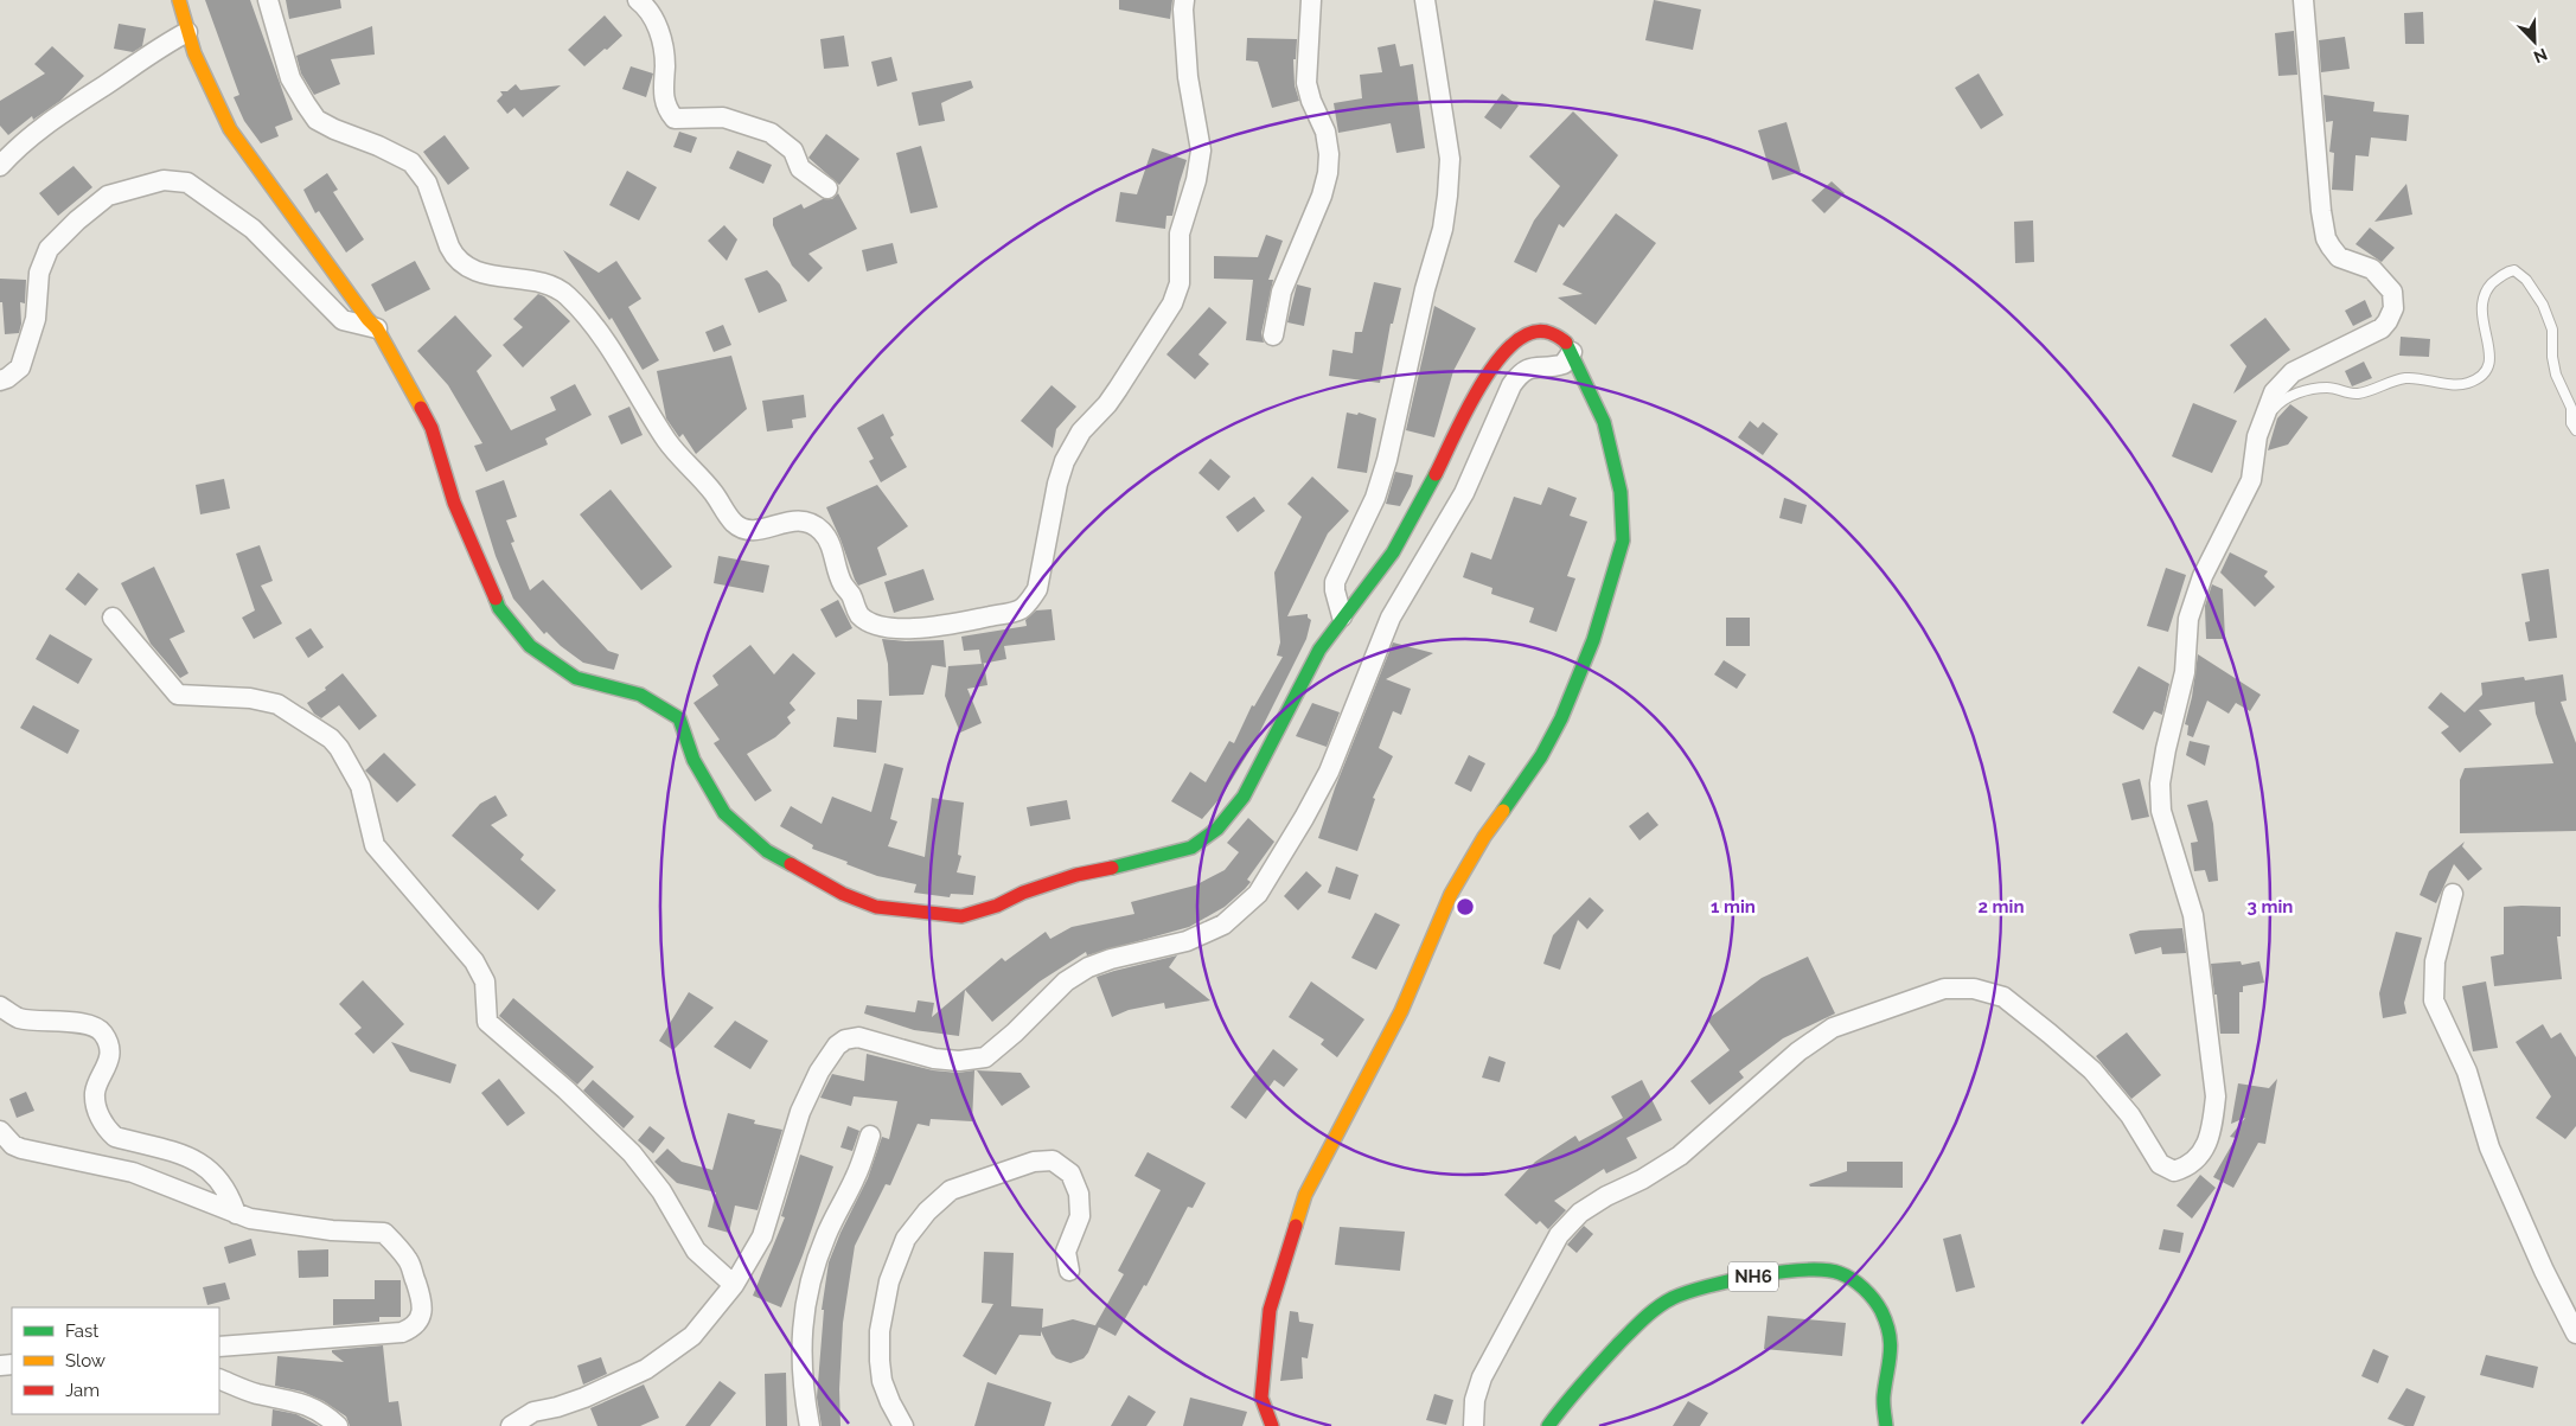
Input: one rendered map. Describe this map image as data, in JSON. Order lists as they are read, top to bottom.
{
  "streets": {
    "main road": ["NH6"]
  },
  "legend": ["Fast", "Slow", "Jam"],
  "north": "bottom right",
  "rings": ["1 min", "2 min", "3 min"]
}
